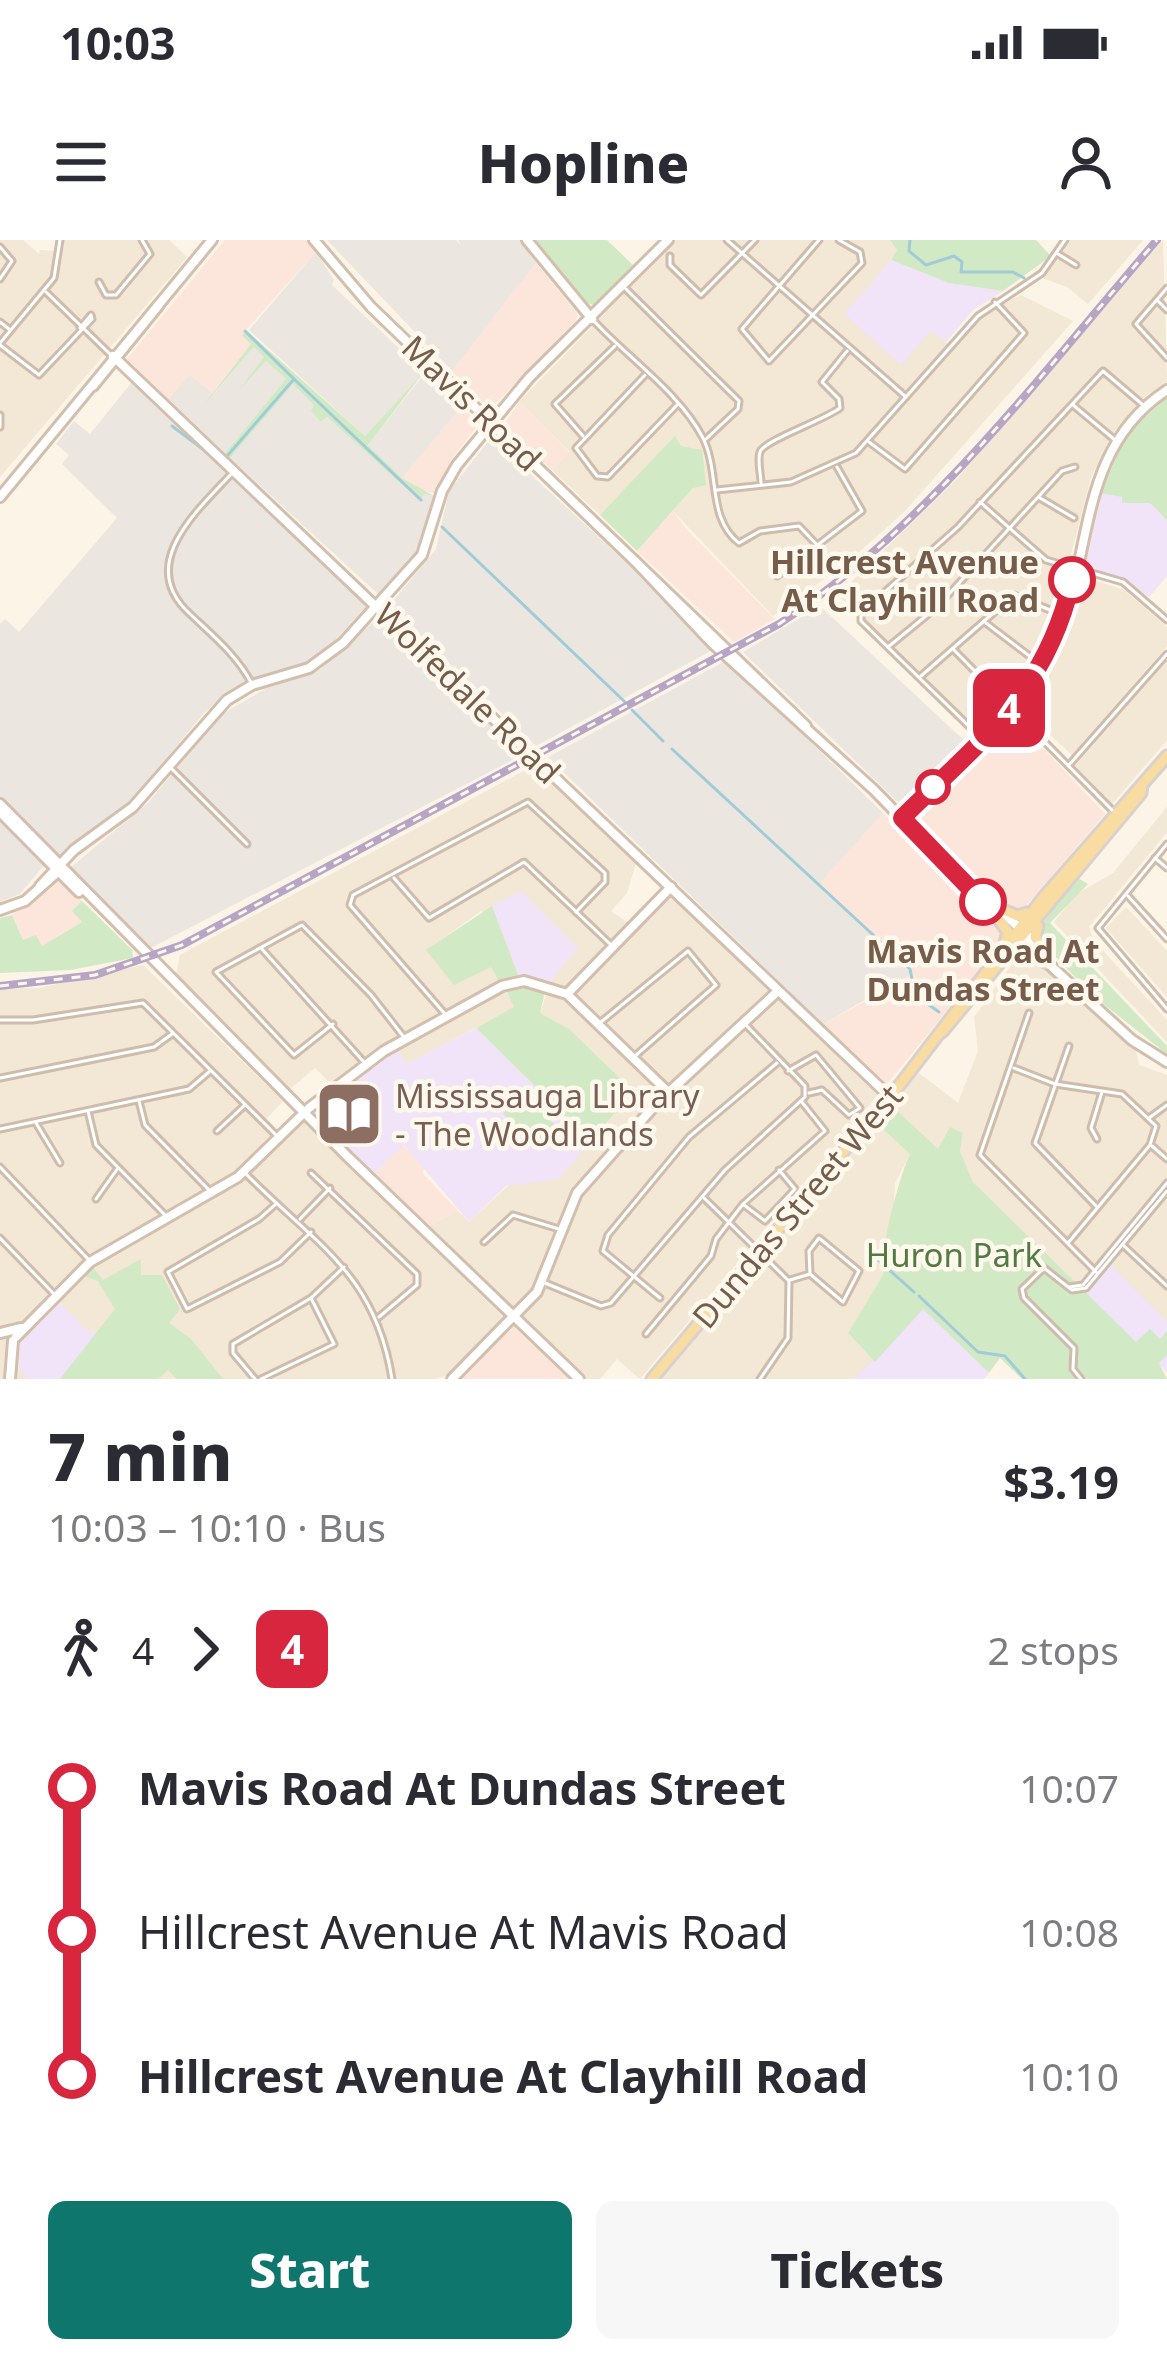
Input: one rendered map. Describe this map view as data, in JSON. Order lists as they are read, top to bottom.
{
  "streets": {
    "main road": ["Dundas Street West"],
    "street": ["Mavis Road", "Wolfedale Road"]
  },
  "crossings": [
    ["Mavis Road", "Dundas Street West"],
    ["Wolfedale Road", "Dundas Street West"]
  ],
  "parks": ["Huron Park"],
  "places": {
    "other": ["Hillcrest Avenue At Clayhill Road", "Mavis Road At Dundas Street"],
    "library": ["Mississauga Library - The Woodlands"]
  },
  "lines": ["bus line 4"],
  "page": {
    "status": "10:03",
    "header": "Hopline",
    "on_map": "4",
    "heading": ["7 min", "10:03 – 10:10 · Bus", "$3.19"],
    "legs": ["4", "4", "2 stops"],
    "list": [
      {
        "name": "Mavis Road At Dundas Street",
        "value": "10:07"
      },
      {
        "name": "Hillcrest Avenue At Mavis Road",
        "value": "10:08"
      },
      {
        "name": "Hillcrest Avenue At Clayhill Road",
        "value": "10:10"
      }
    ],
    "buttons": ["Start", "Tickets"]
  }
}
